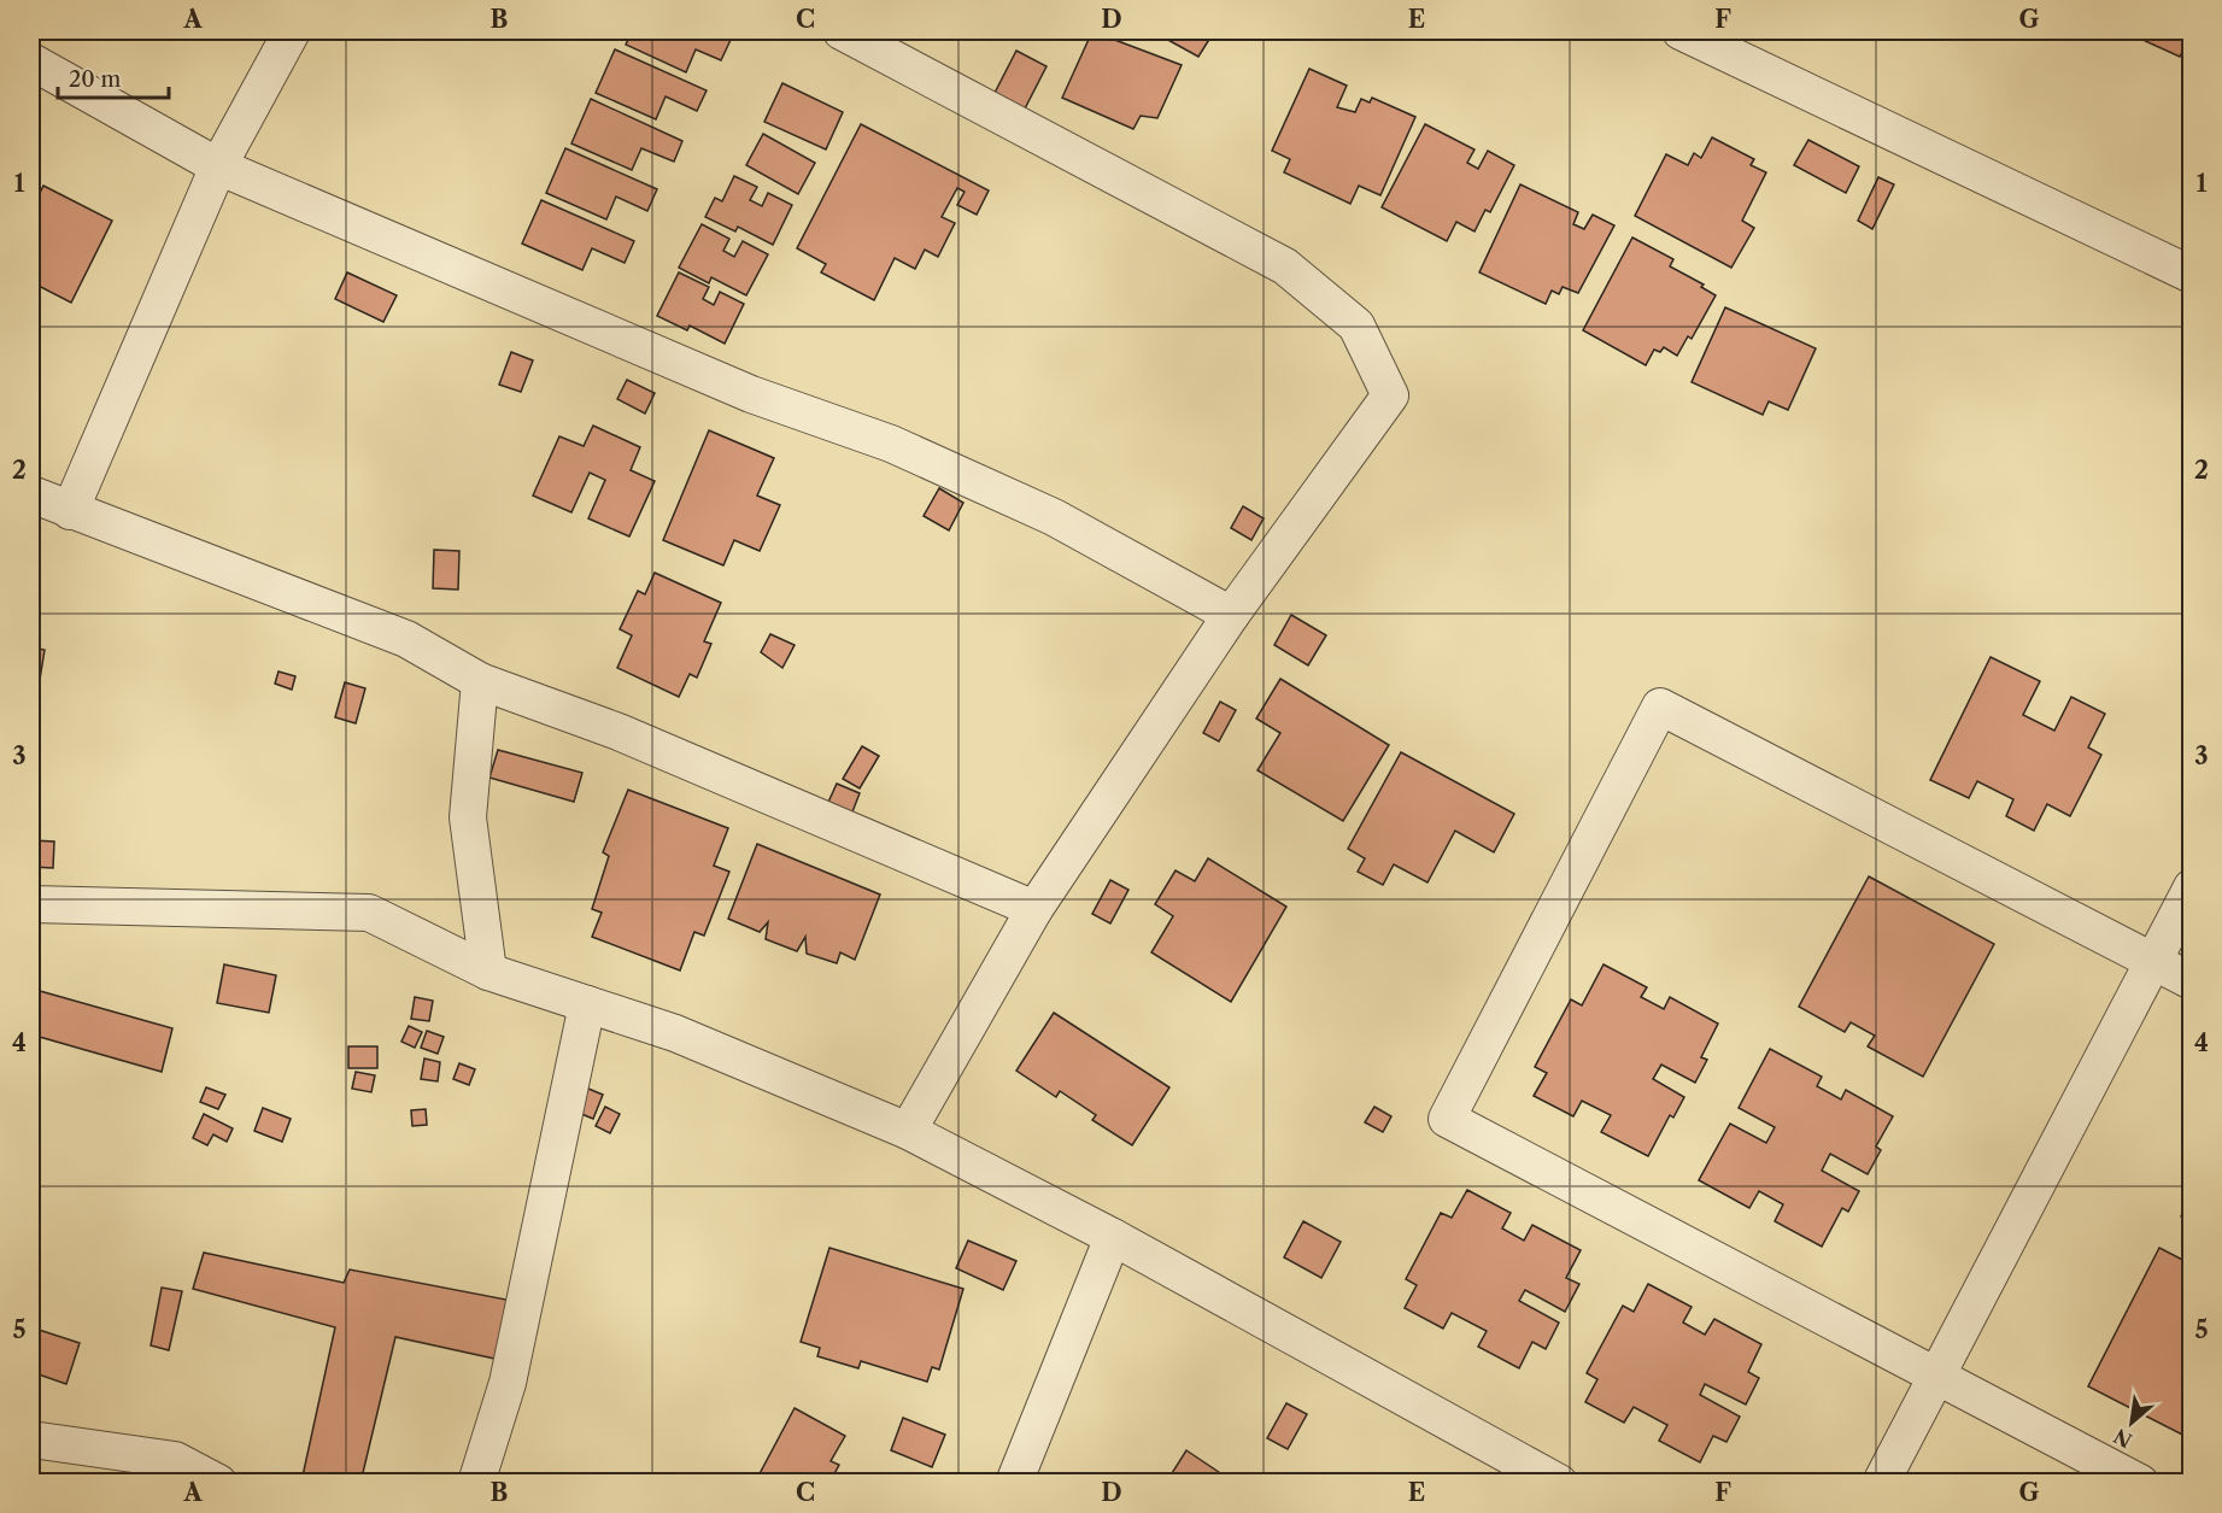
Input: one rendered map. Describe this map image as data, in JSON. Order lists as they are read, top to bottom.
{
  "scale_bar": "20 m",
  "north": "bottom left",
  "grid": {
    "columns": [
      "A",
      "B",
      "C",
      "D",
      "E",
      "F",
      "G"
    ],
    "rows": [
      "1",
      "2",
      "3",
      "4",
      "5"
    ]
  }
}
